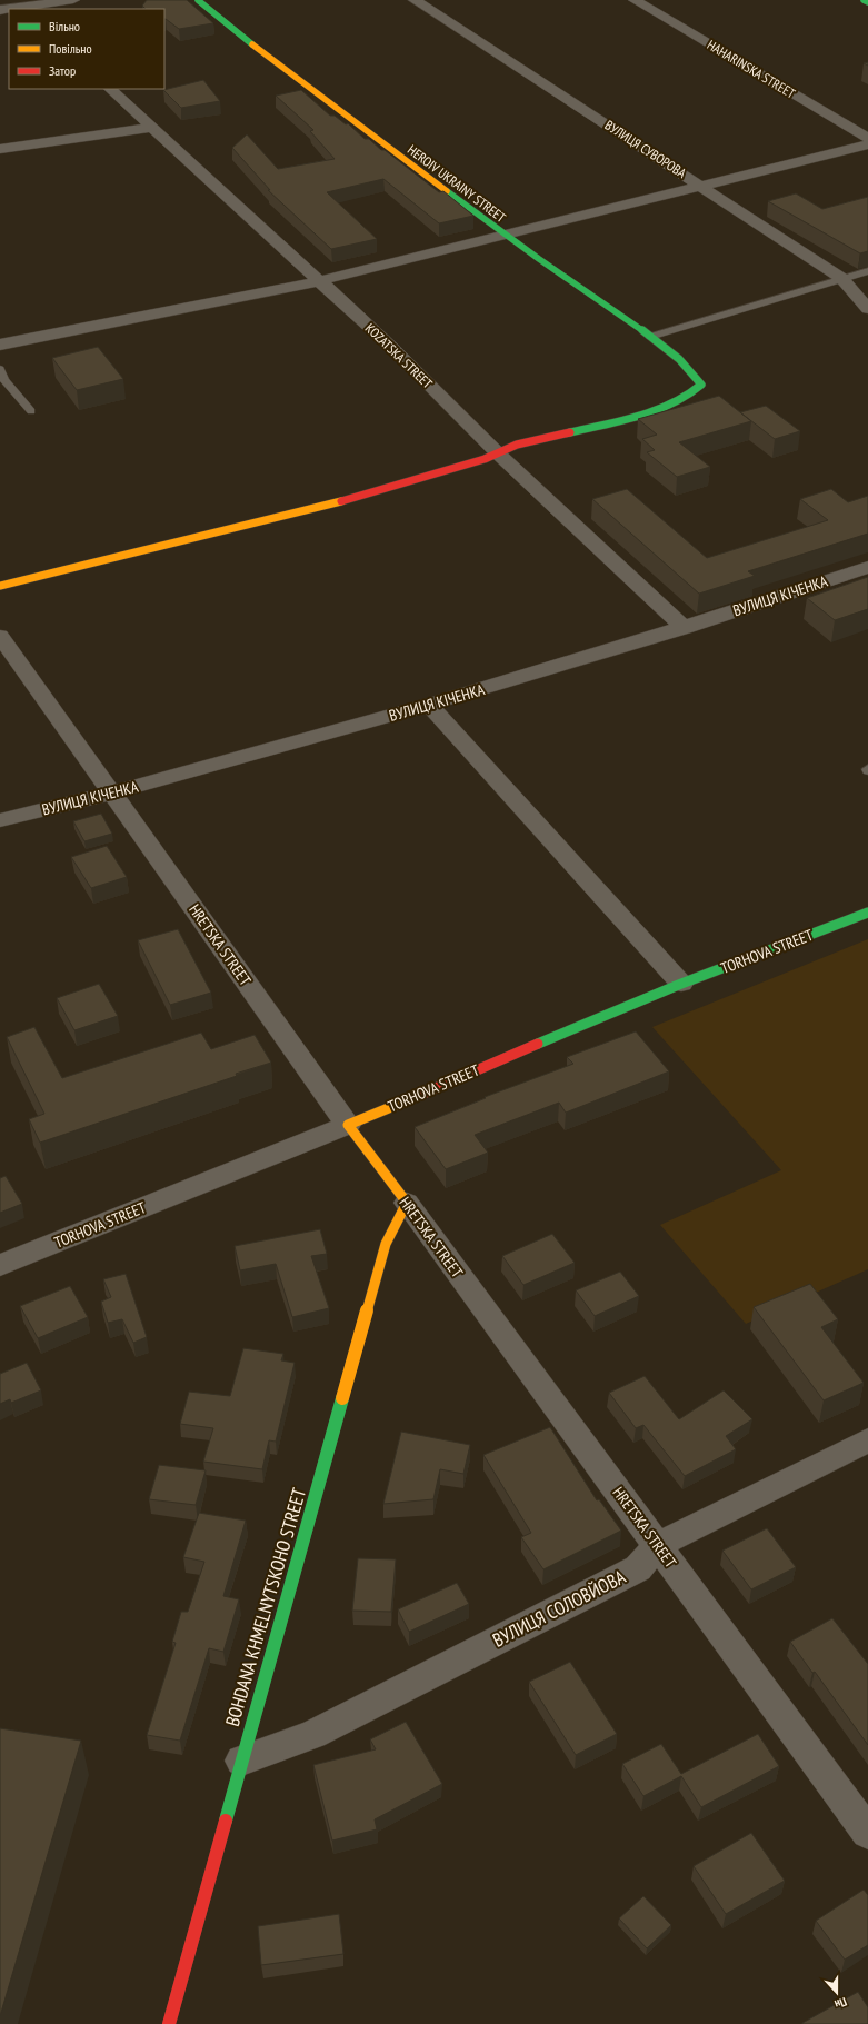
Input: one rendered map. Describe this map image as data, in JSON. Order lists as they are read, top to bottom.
{
  "streets": {
    "street": [
      "HAHARINSKA STREET",
      "ВУЛИЦЯ СУВОРОВА",
      "HEROIV UKRAINY STREET",
      "KOZATSKA STREET",
      "ВУЛИЦЯ КІЧЕНКА",
      "HRETSKA STREET",
      "TORHOVA STREET",
      "BOHDANA KHMELNYTSKOHO STREET",
      "ВУЛИЦЯ СОЛОВЙОВА"
    ]
  },
  "crossings": [
    ["HEROIV UKRAINY STREET", "KOZATSKA STREET"],
    ["KOZATSKA STREET", "ВУЛИЦЯ КІЧЕНКА"],
    ["ВУЛИЦЯ КІЧЕНКА", "HRETSKA STREET"],
    ["HRETSKA STREET", "TORHOVA STREET"],
    ["HRETSKA STREET", "BOHDANA KHMELNYTSKOHO STREET"],
    ["HRETSKA STREET", "ВУЛИЦЯ СОЛОВЙОВА"],
    ["BOHDANA KHMELNYTSKOHO STREET", "ВУЛИЦЯ СОЛОВЙОВА"]
  ],
  "legend": ["Вільно", "Повільно", "Затор"],
  "north": "bottom"
}
